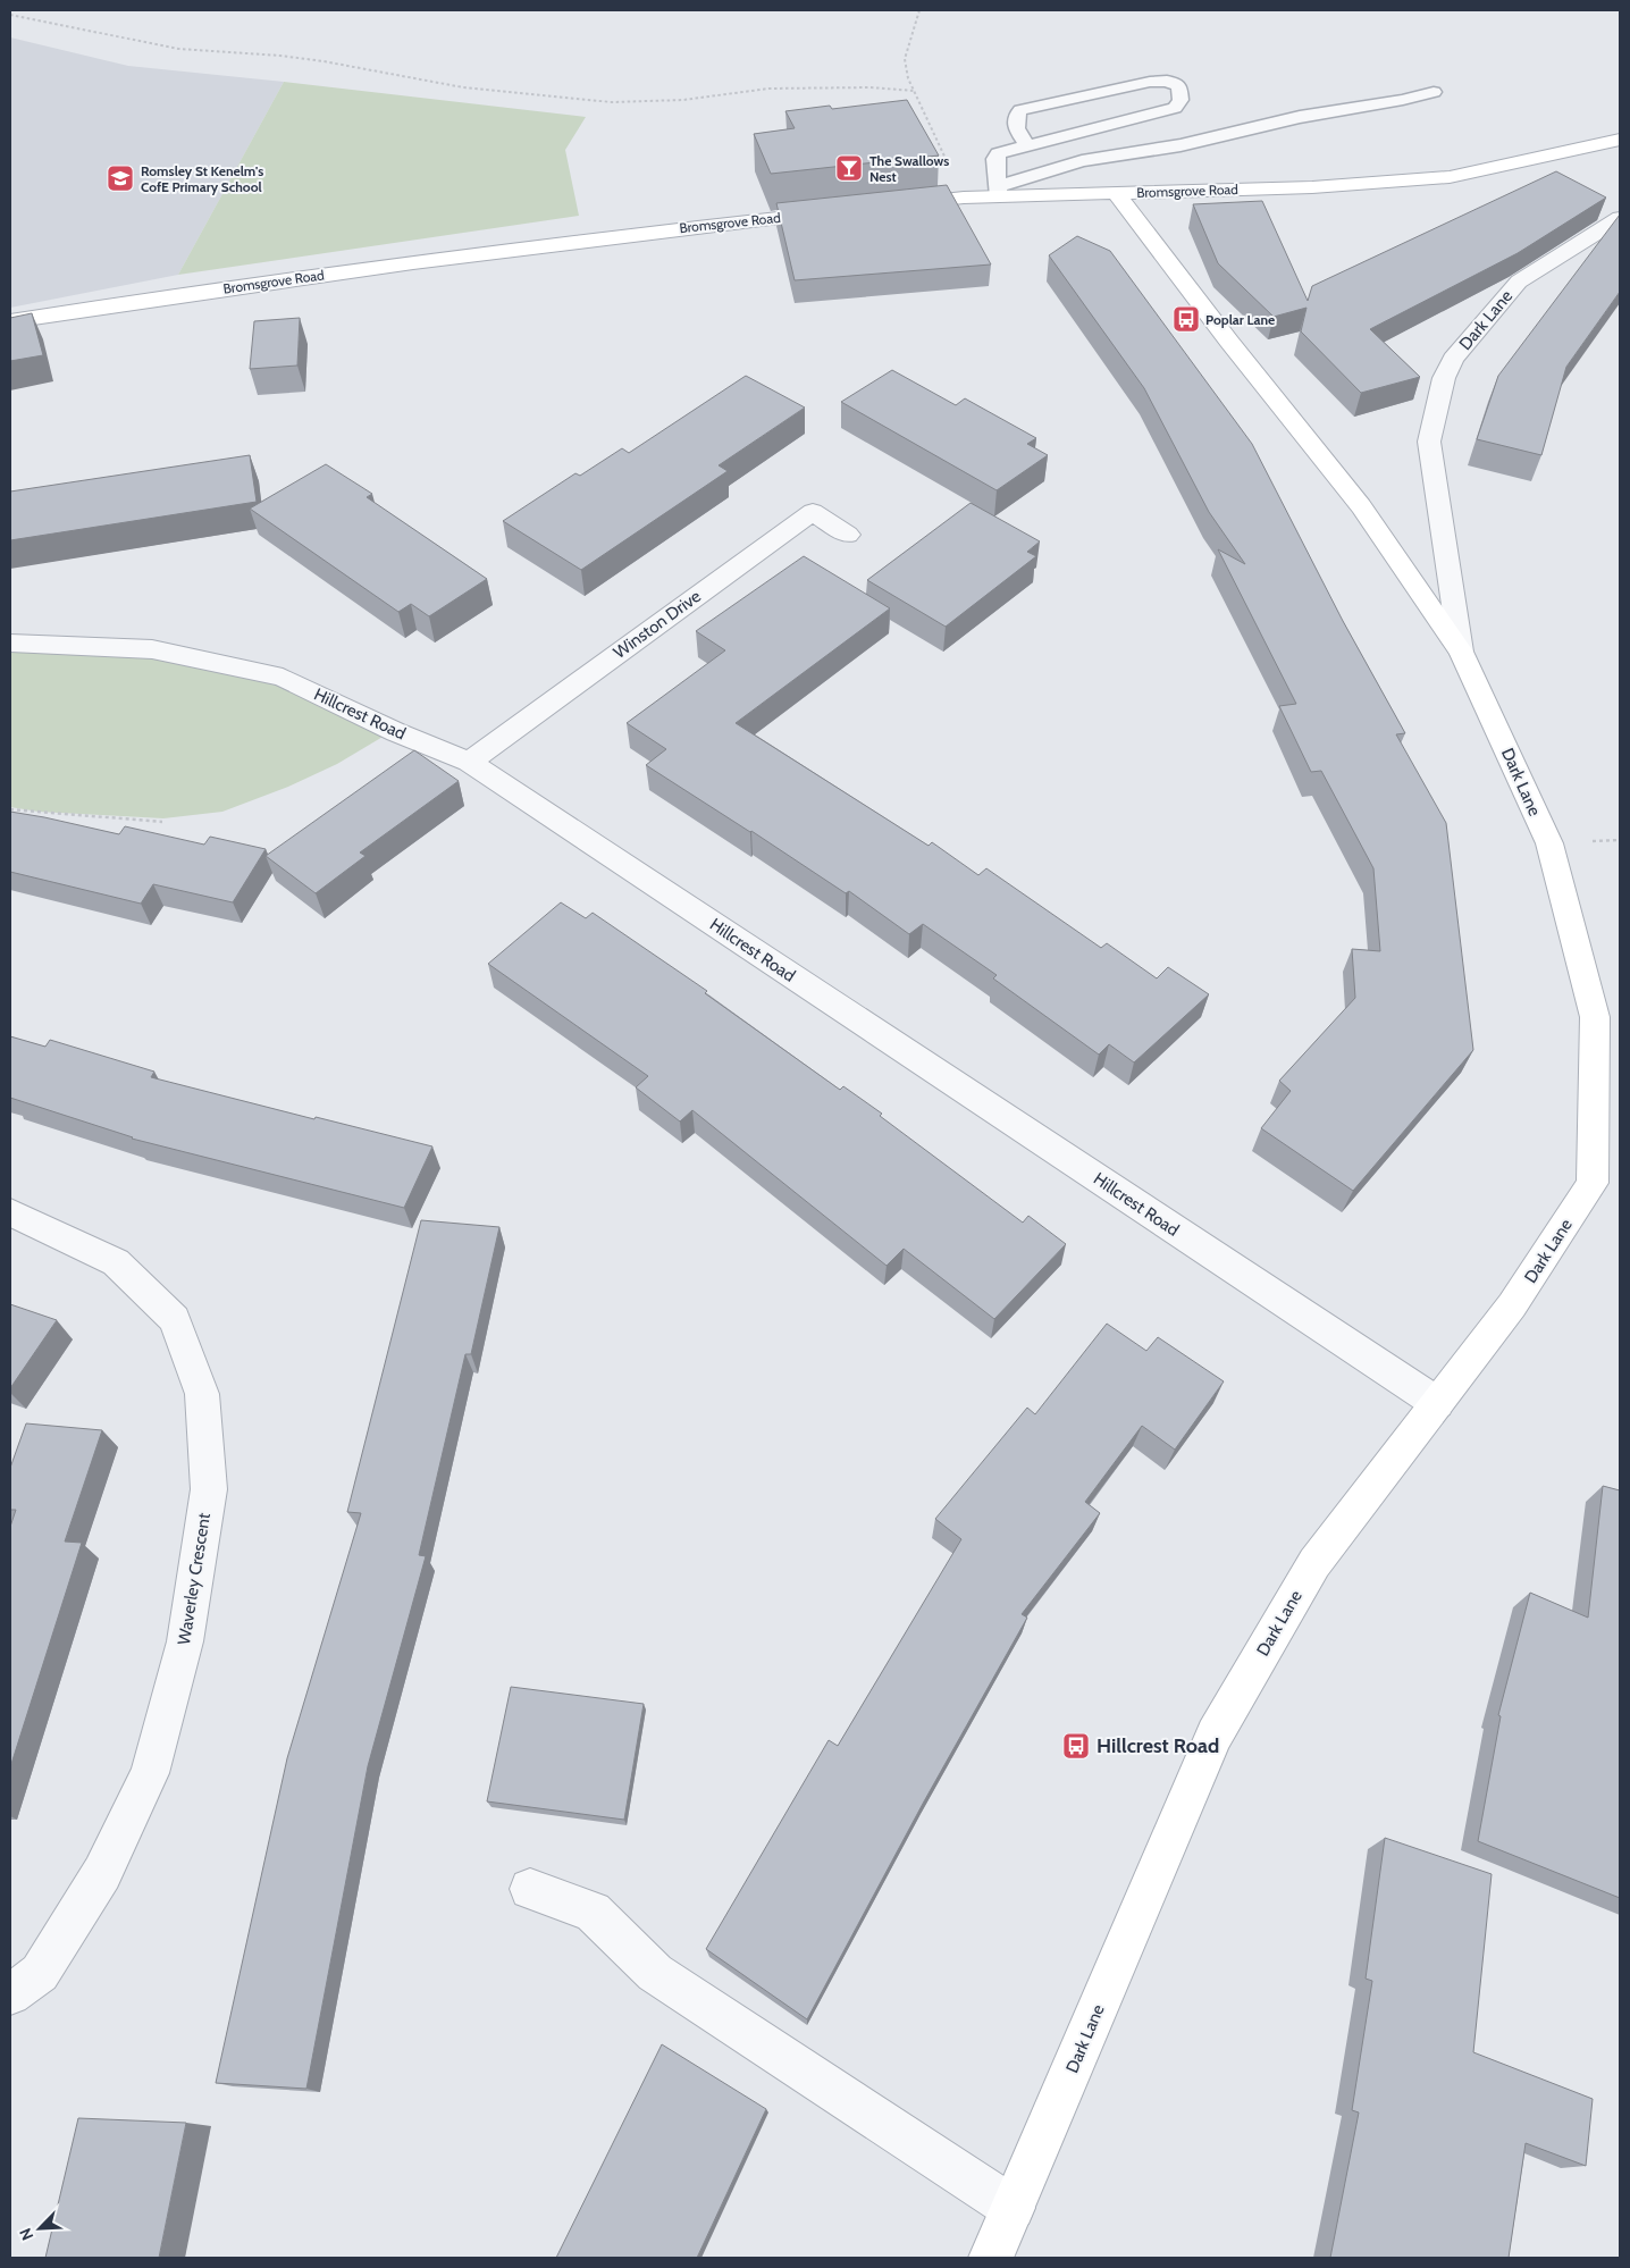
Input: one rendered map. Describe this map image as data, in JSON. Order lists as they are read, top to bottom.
{
  "streets": {
    "street": [
      "Bromsgrove Road",
      "Dark Lane",
      "Winston Drive",
      "Hillcrest Road",
      "Waverley Crescent"
    ]
  },
  "crossings": [
    ["Dark Lane", "Hillcrest Road"],
    ["Winston Drive", "Hillcrest Road"]
  ],
  "places": {
    "bar": ["The Swallows Nest"],
    "school or university": ["Romsley St Kenelm's CofE Primary School"],
    "bus stop": ["Poplar Lane", "Hillcrest Road"]
  },
  "north": "bottom left"
}
